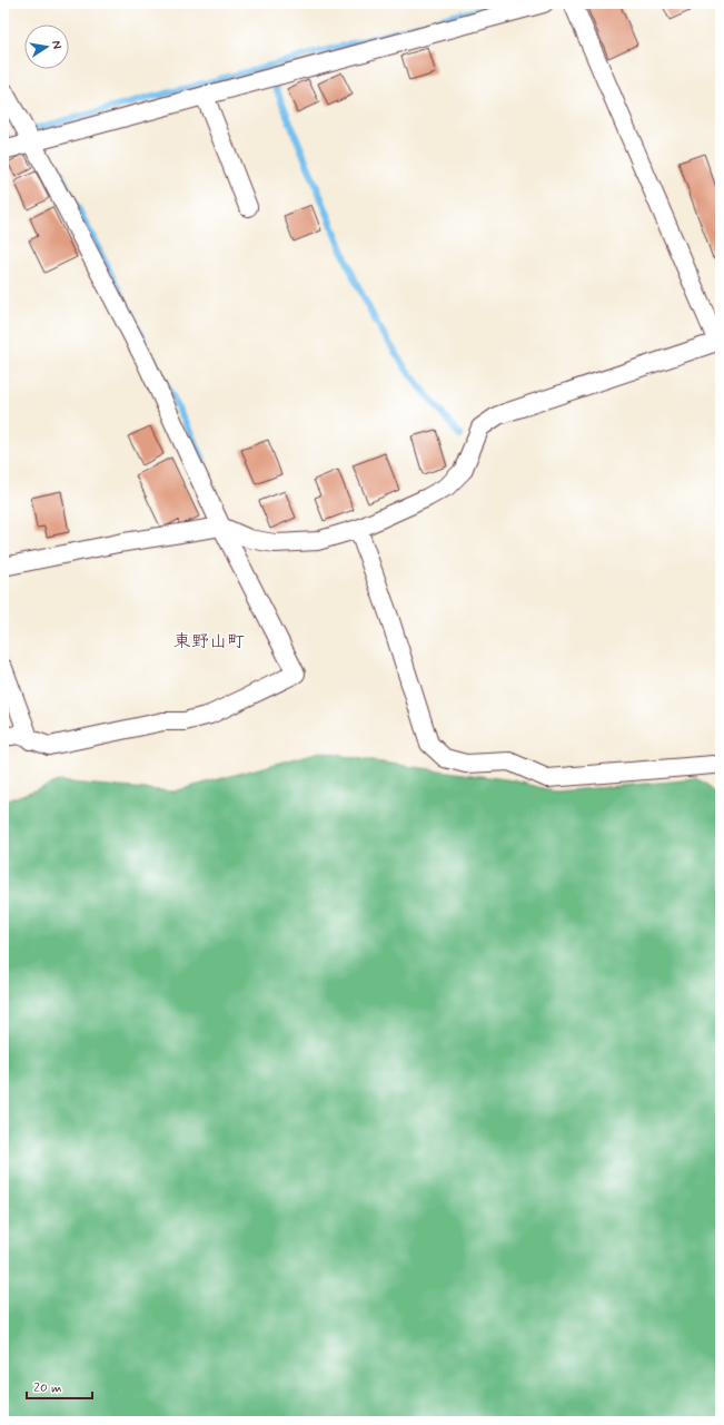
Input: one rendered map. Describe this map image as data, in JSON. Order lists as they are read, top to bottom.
{
  "districts": ["東野山町"],
  "scale_bar": "20 m",
  "north": "right"
}
